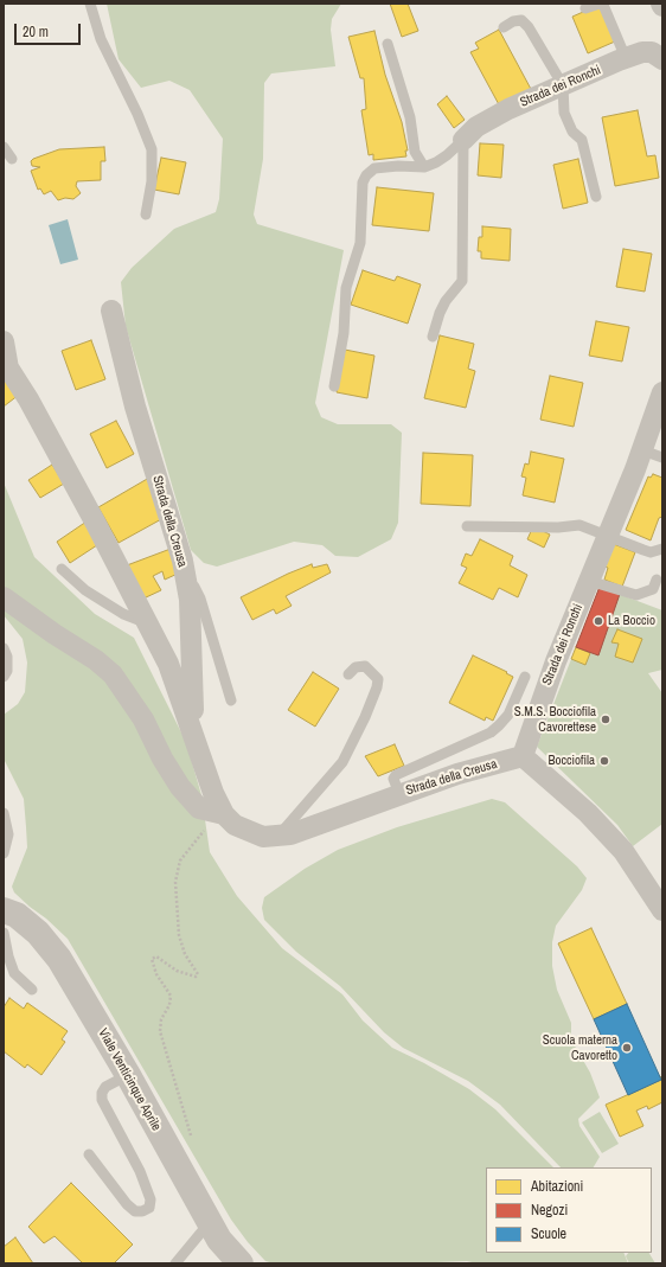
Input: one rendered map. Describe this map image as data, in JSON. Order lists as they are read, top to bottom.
{
  "streets": {
    "street": ["Strada dei Ronchi", "Strada della Creusa", "Viale Venticinque Aprile"]
  },
  "crossings": [
    ["Strada dei Ronchi", "Strada della Creusa"]
  ],
  "places": [
    "La Boccio",
    "S.M.S. Bocciofila Cavorettese",
    "Bocciofila",
    "Scuola materna Cavoretto"
  ],
  "legend": ["Abitazioni", "Negozi", "Scuole"],
  "scale_bar": "20 m"
}
